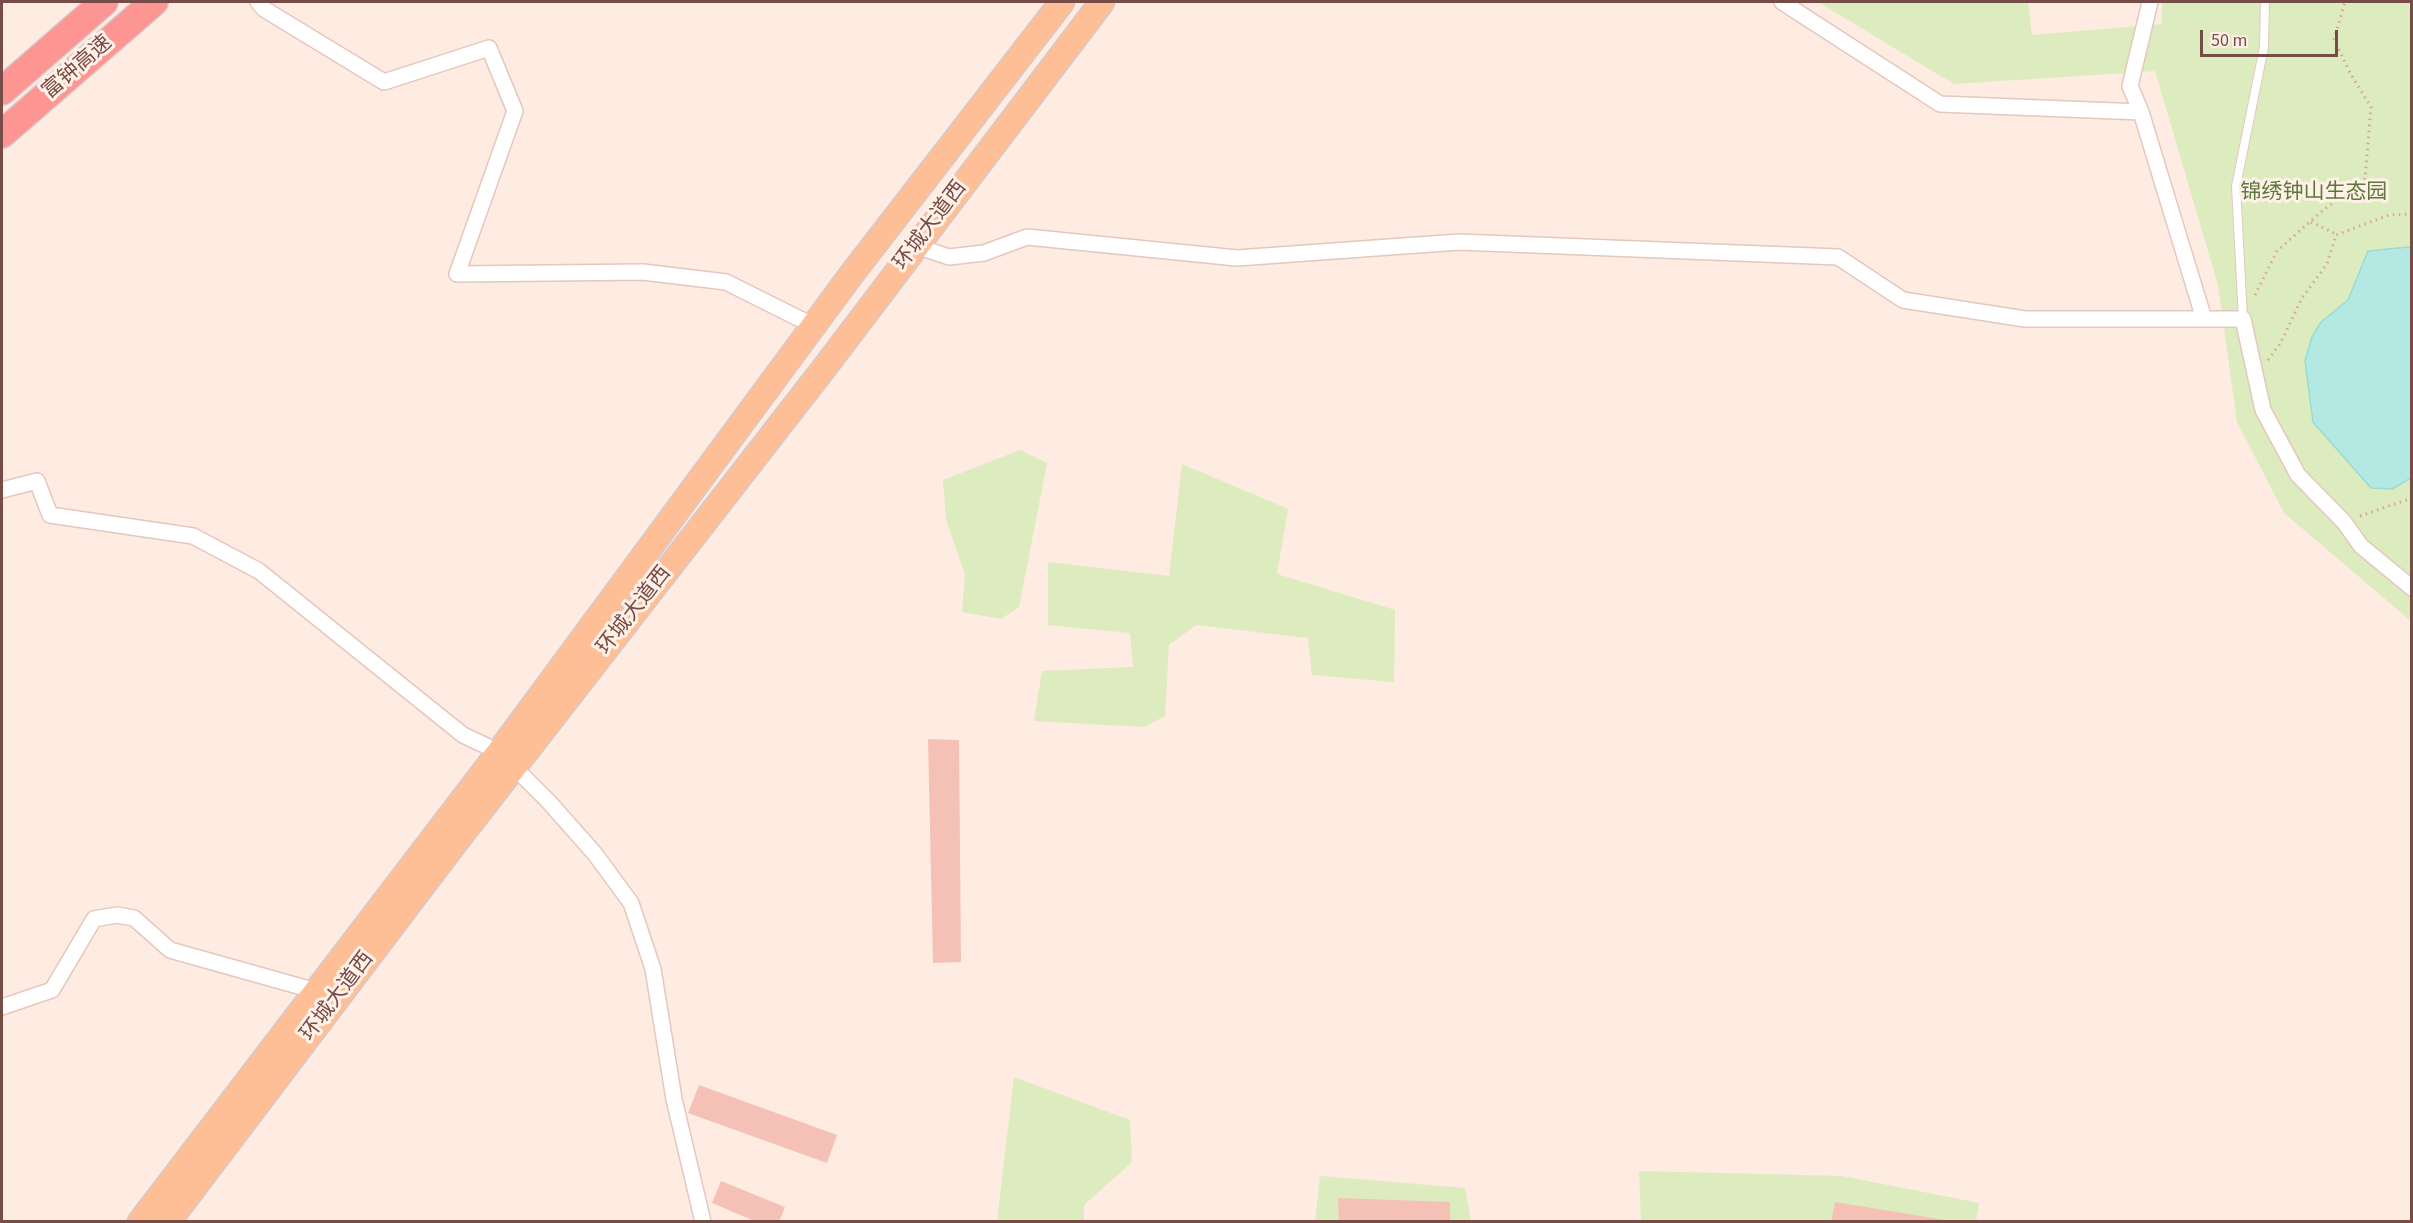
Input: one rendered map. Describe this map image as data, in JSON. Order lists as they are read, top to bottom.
{
  "streets": {
    "highway": ["富钟高速"],
    "main road": ["环城大道西"]
  },
  "parks": ["锦绣钟山生态园"],
  "scale_bar": "50 m"
}
